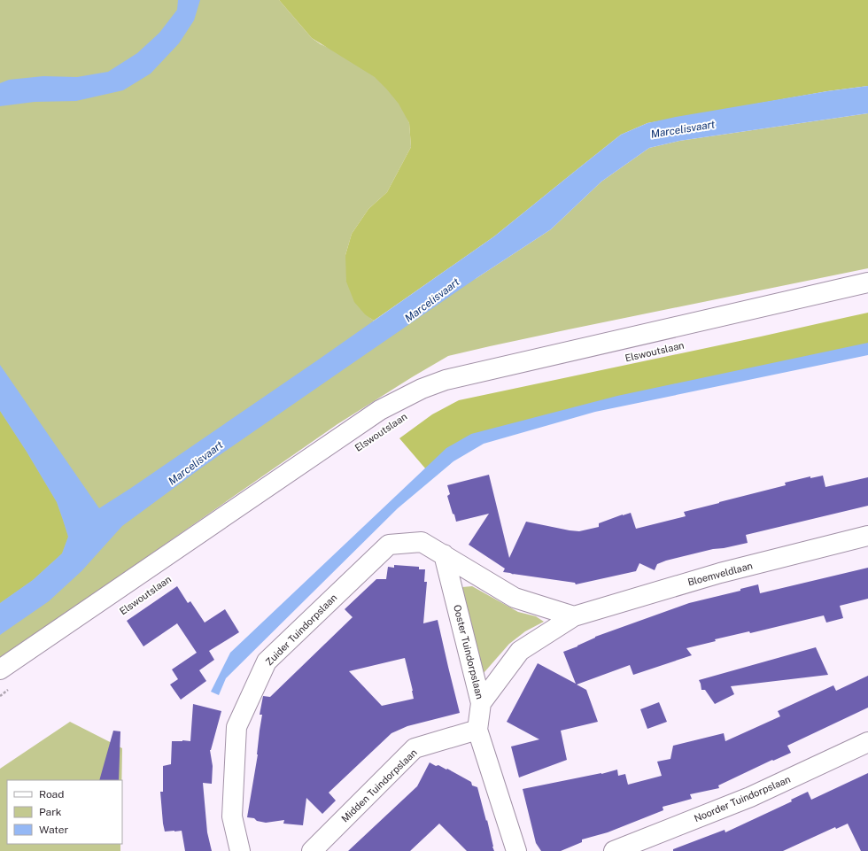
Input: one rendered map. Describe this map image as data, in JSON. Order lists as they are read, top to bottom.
{
  "streets": {
    "street": [
      "Elswoutslaan",
      "Bloemveldlaan",
      "Zuider Tuindorpslaan",
      "Ooster Tuindorpslaan",
      "Midden Tuindorpslaan",
      "Noorder Tuindorpslaan"
    ]
  },
  "crossings": [
    ["Bloemveldlaan", "Ooster Tuindorpslaan"],
    ["Zuider Tuindorpslaan", "Ooster Tuindorpslaan"],
    ["Ooster Tuindorpslaan", "Midden Tuindorpslaan"]
  ],
  "water": ["Marcelisvaart"],
  "legend": ["Road", "Park", "Water"]
}
